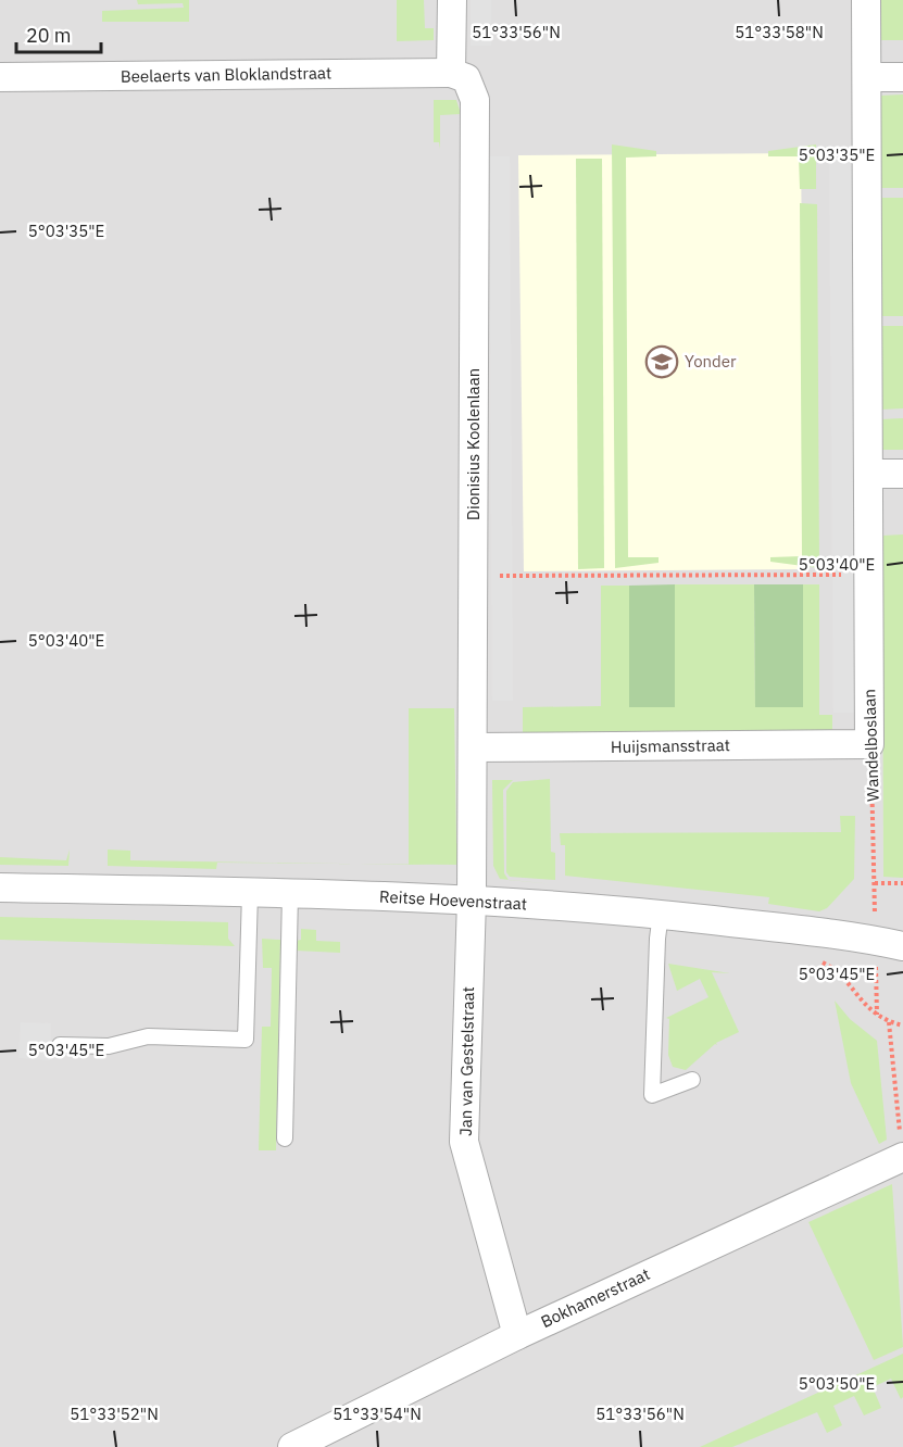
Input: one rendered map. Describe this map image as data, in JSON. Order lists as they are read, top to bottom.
{
  "streets": {
    "street": [
      "Beelaerts van Bloklandstraat",
      "Dionisius Koolenlaan",
      "Wandelboslaan",
      "Huijsmansstraat",
      "Reitse Hoevenstraat",
      "Jan van Gestelstraat",
      "Bokhamerstraat"
    ]
  },
  "crossings": [
    ["Beelaerts van Bloklandstraat", "Dionisius Koolenlaan"],
    ["Dionisius Koolenlaan", "Huijsmansstraat"],
    ["Dionisius Koolenlaan", "Reitse Hoevenstraat"],
    ["Dionisius Koolenlaan", "Jan van Gestelstraat"],
    ["Wandelboslaan", "Huijsmansstraat"],
    ["Wandelboslaan", "Reitse Hoevenstraat"],
    ["Reitse Hoevenstraat", "Jan van Gestelstraat"],
    ["Jan van Gestelstraat", "Bokhamerstraat"]
  ],
  "places": {
    "school or university": ["Yonder"]
  },
  "scale_bar": "20 m",
  "coordinates": [
    "51°33'56\"N",
    "51°33'58\"N",
    "5°03'35\"E",
    "5°03'40\"E",
    "5°03'45\"E",
    "5°03'50\"E",
    "51°33'52\"N",
    "51°33'54\"N"
  ]
}
